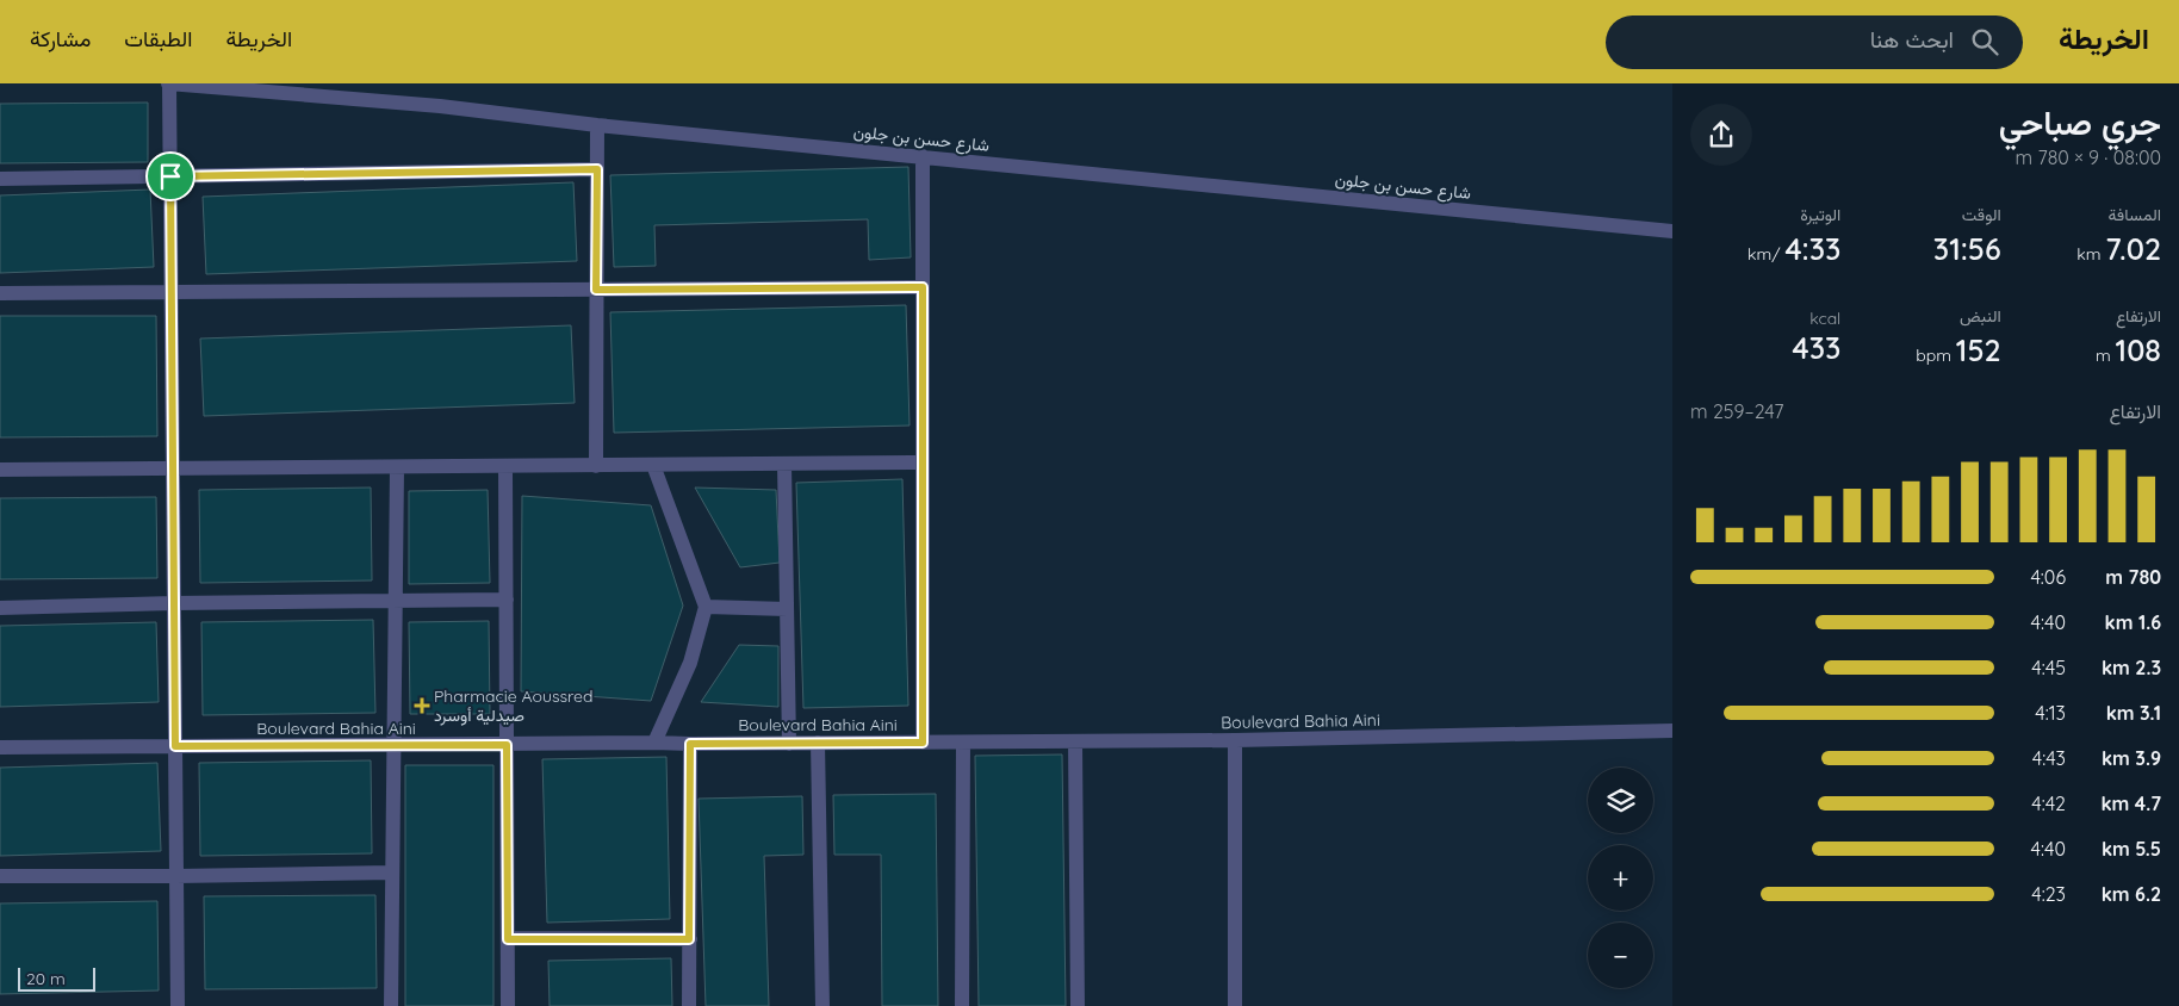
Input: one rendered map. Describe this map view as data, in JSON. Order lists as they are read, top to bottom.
{
  "streets": {
    "street": ["شارع حسن بن جلون", "Boulevard Bahia Aini"]
  },
  "places": {
    "health": ["Pharmacie Aoussred صيدلية أوسرد"]
  },
  "scale_bar": "20 m",
  "page": {
    "header": "الخريطة",
    "search": "ابحث هنا",
    "nav": ["الخريطة", "الطبقات", "مشاركة"],
    "heading": ["جري صباحي", "08:00 · 9 × 780 m"],
    "stats": [
      ["المسافة", "7.02 km"],
      ["الوقت", "31:56"],
      ["الوتيرة", "4:33 /km"],
      ["الارتفاع", "108 m"],
      ["النبض", "152 bpm"],
      ["kcal", "433"]
    ],
    "chart": ["الارتفاع", "247–259 m"],
    "list": [
      {
        "name": "780 m",
        "note": "4:06"
      },
      {
        "name": "1.6 km",
        "note": "4:40"
      },
      {
        "name": "2.3 km",
        "note": "4:45"
      },
      {
        "name": "3.1 km",
        "note": "4:13"
      },
      {
        "name": "3.9 km",
        "note": "4:43"
      },
      {
        "name": "4.7 km",
        "note": "4:42"
      },
      {
        "name": "5.5 km",
        "note": "4:40"
      },
      {
        "name": "6.2 km",
        "note": "4:23"
      }
    ],
    "map_buttons": ["+", "−"],
    "scale": "20 m"
  }
}
